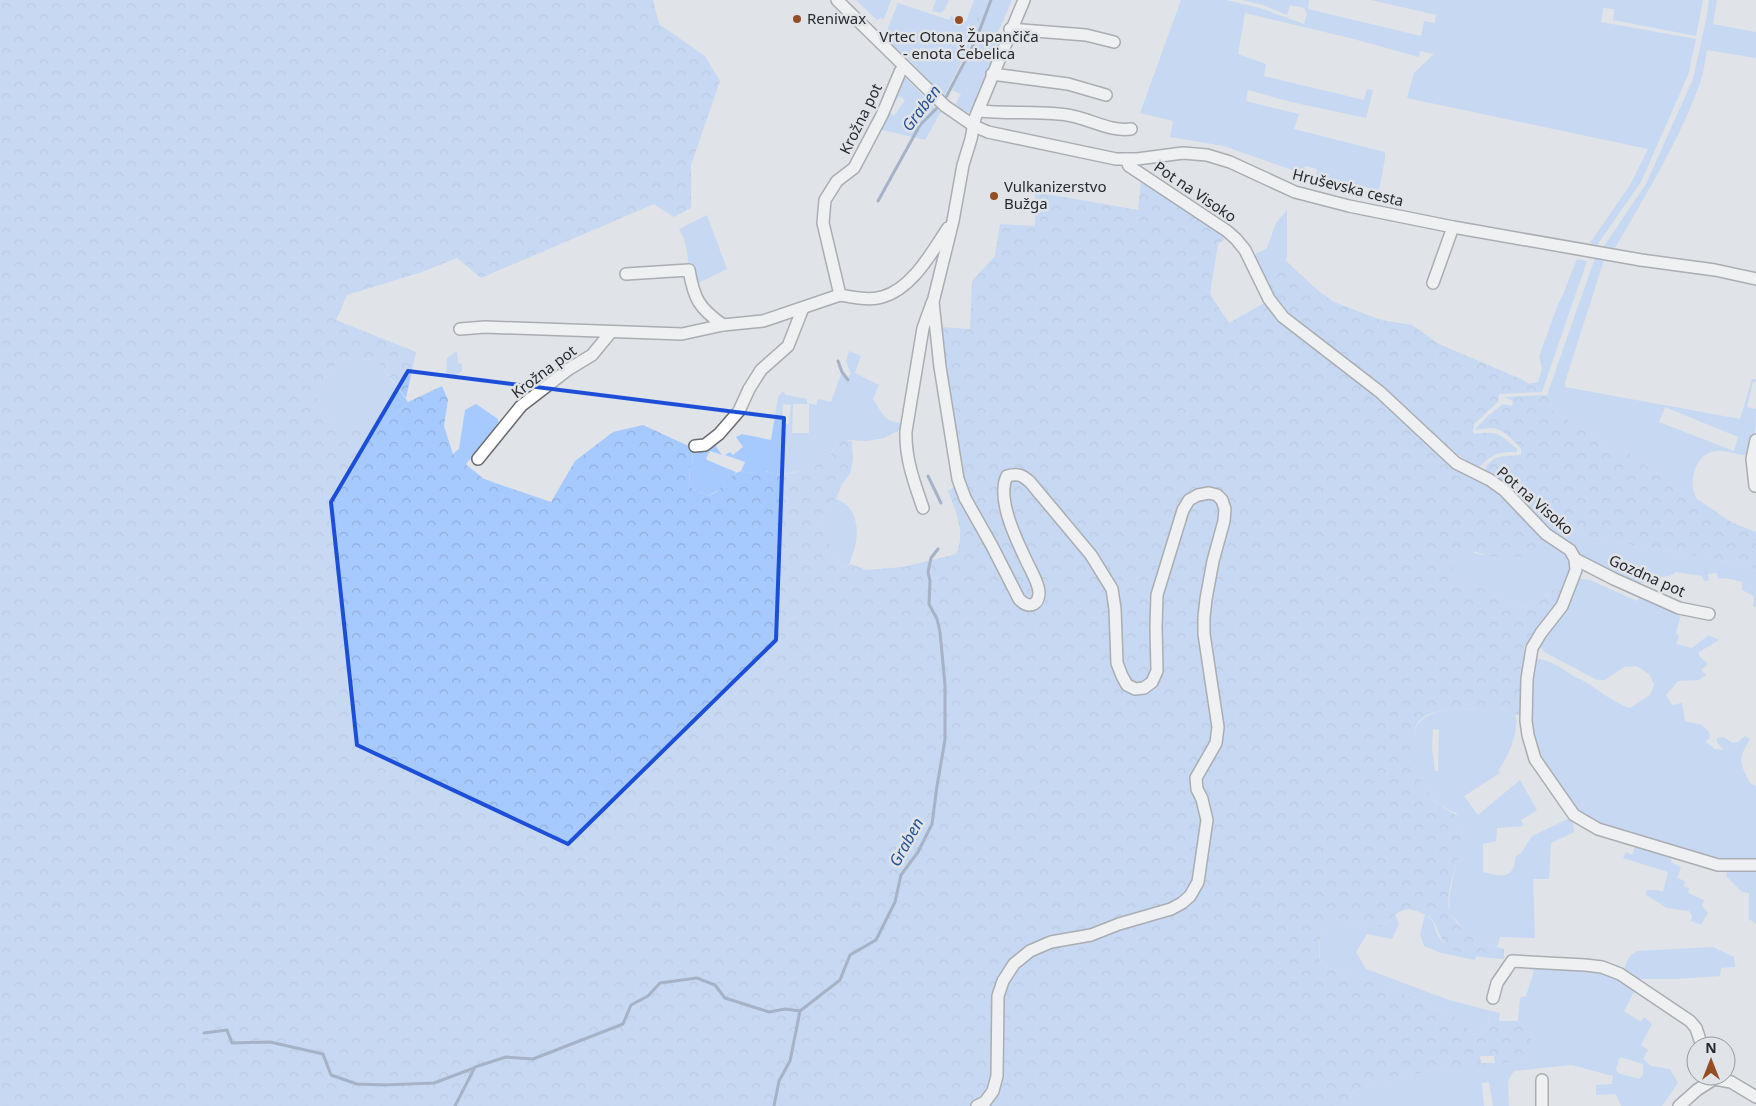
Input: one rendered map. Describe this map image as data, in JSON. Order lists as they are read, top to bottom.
{
  "streets": {
    "street": [
      "Krožna pot",
      "Hruševska cesta",
      "Pot na Visoko",
      "Gozdna pot"
    ]
  },
  "crossings": [
    ["Krožna pot", "Hruševska cesta"],
    ["Hruševska cesta", "Pot na Visoko"],
    ["Pot na Visoko", "Gozdna pot"]
  ],
  "water": ["Graben"],
  "places": ["Reniwax", "Vrtec Otona Župančiča - enota Čebelica", "Vulkanizerstvo Bužga"],
  "north": "top"
}
